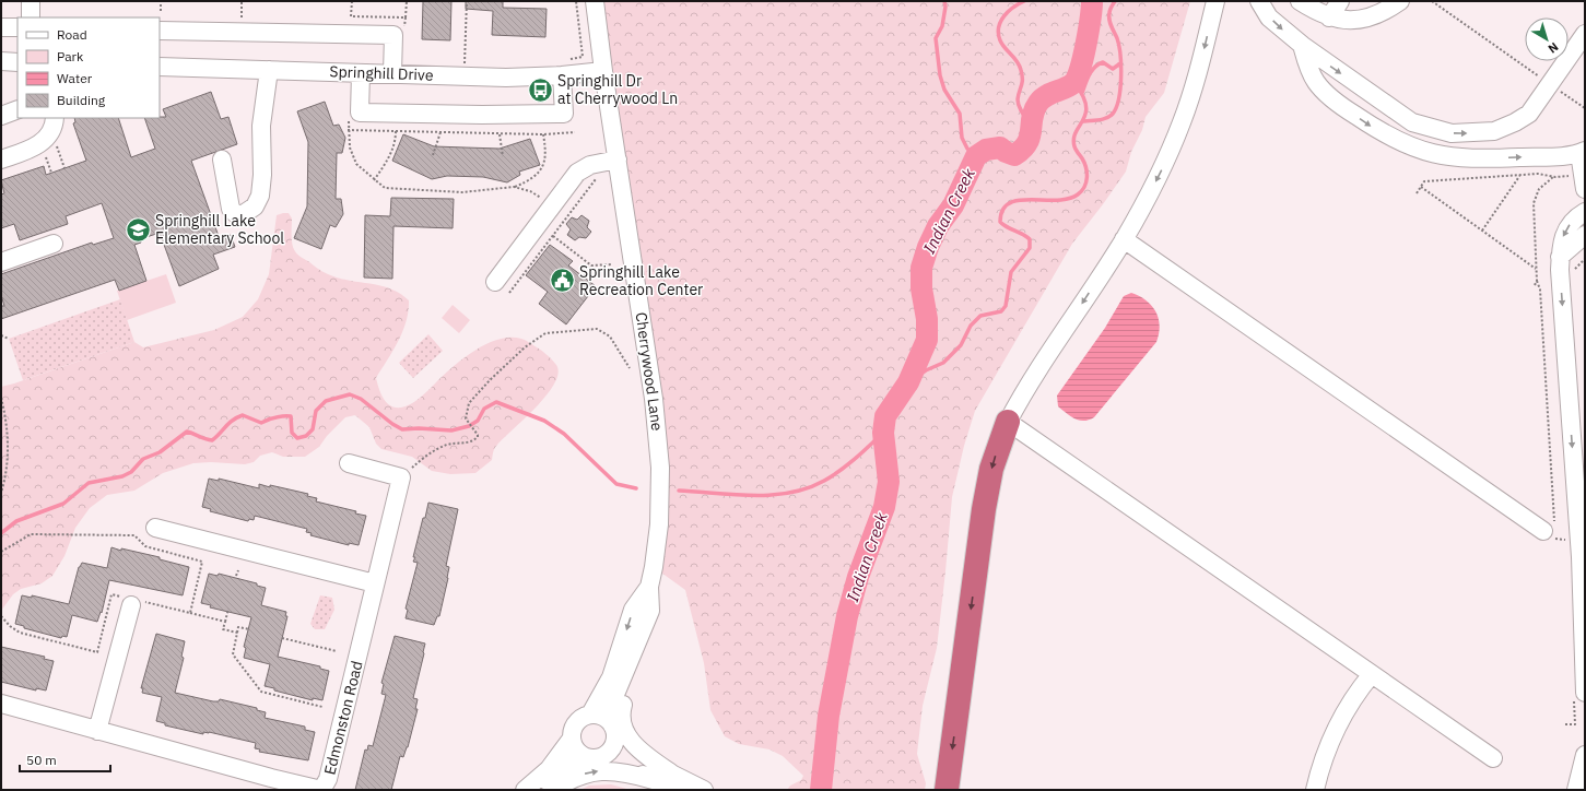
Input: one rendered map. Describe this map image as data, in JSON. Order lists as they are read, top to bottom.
{
  "streets": {
    "street": ["Springhill Drive", "Cherrywood Lane", "Edmonston Road"]
  },
  "crossings": [
    ["Springhill Drive", "Cherrywood Lane"]
  ],
  "water": ["Indian Creek"],
  "places": {
    "bus stop": ["Springhill Dr at Cherrywood Ln"],
    "school or university": ["Springhill Lake Elementary School"],
    "public building": ["Springhill Lake Recreation Center"]
  },
  "legend": [
    "Road",
    "Park",
    "Water",
    "Building"
  ],
  "scale_bar": "50 m",
  "north": "bottom right"
}
